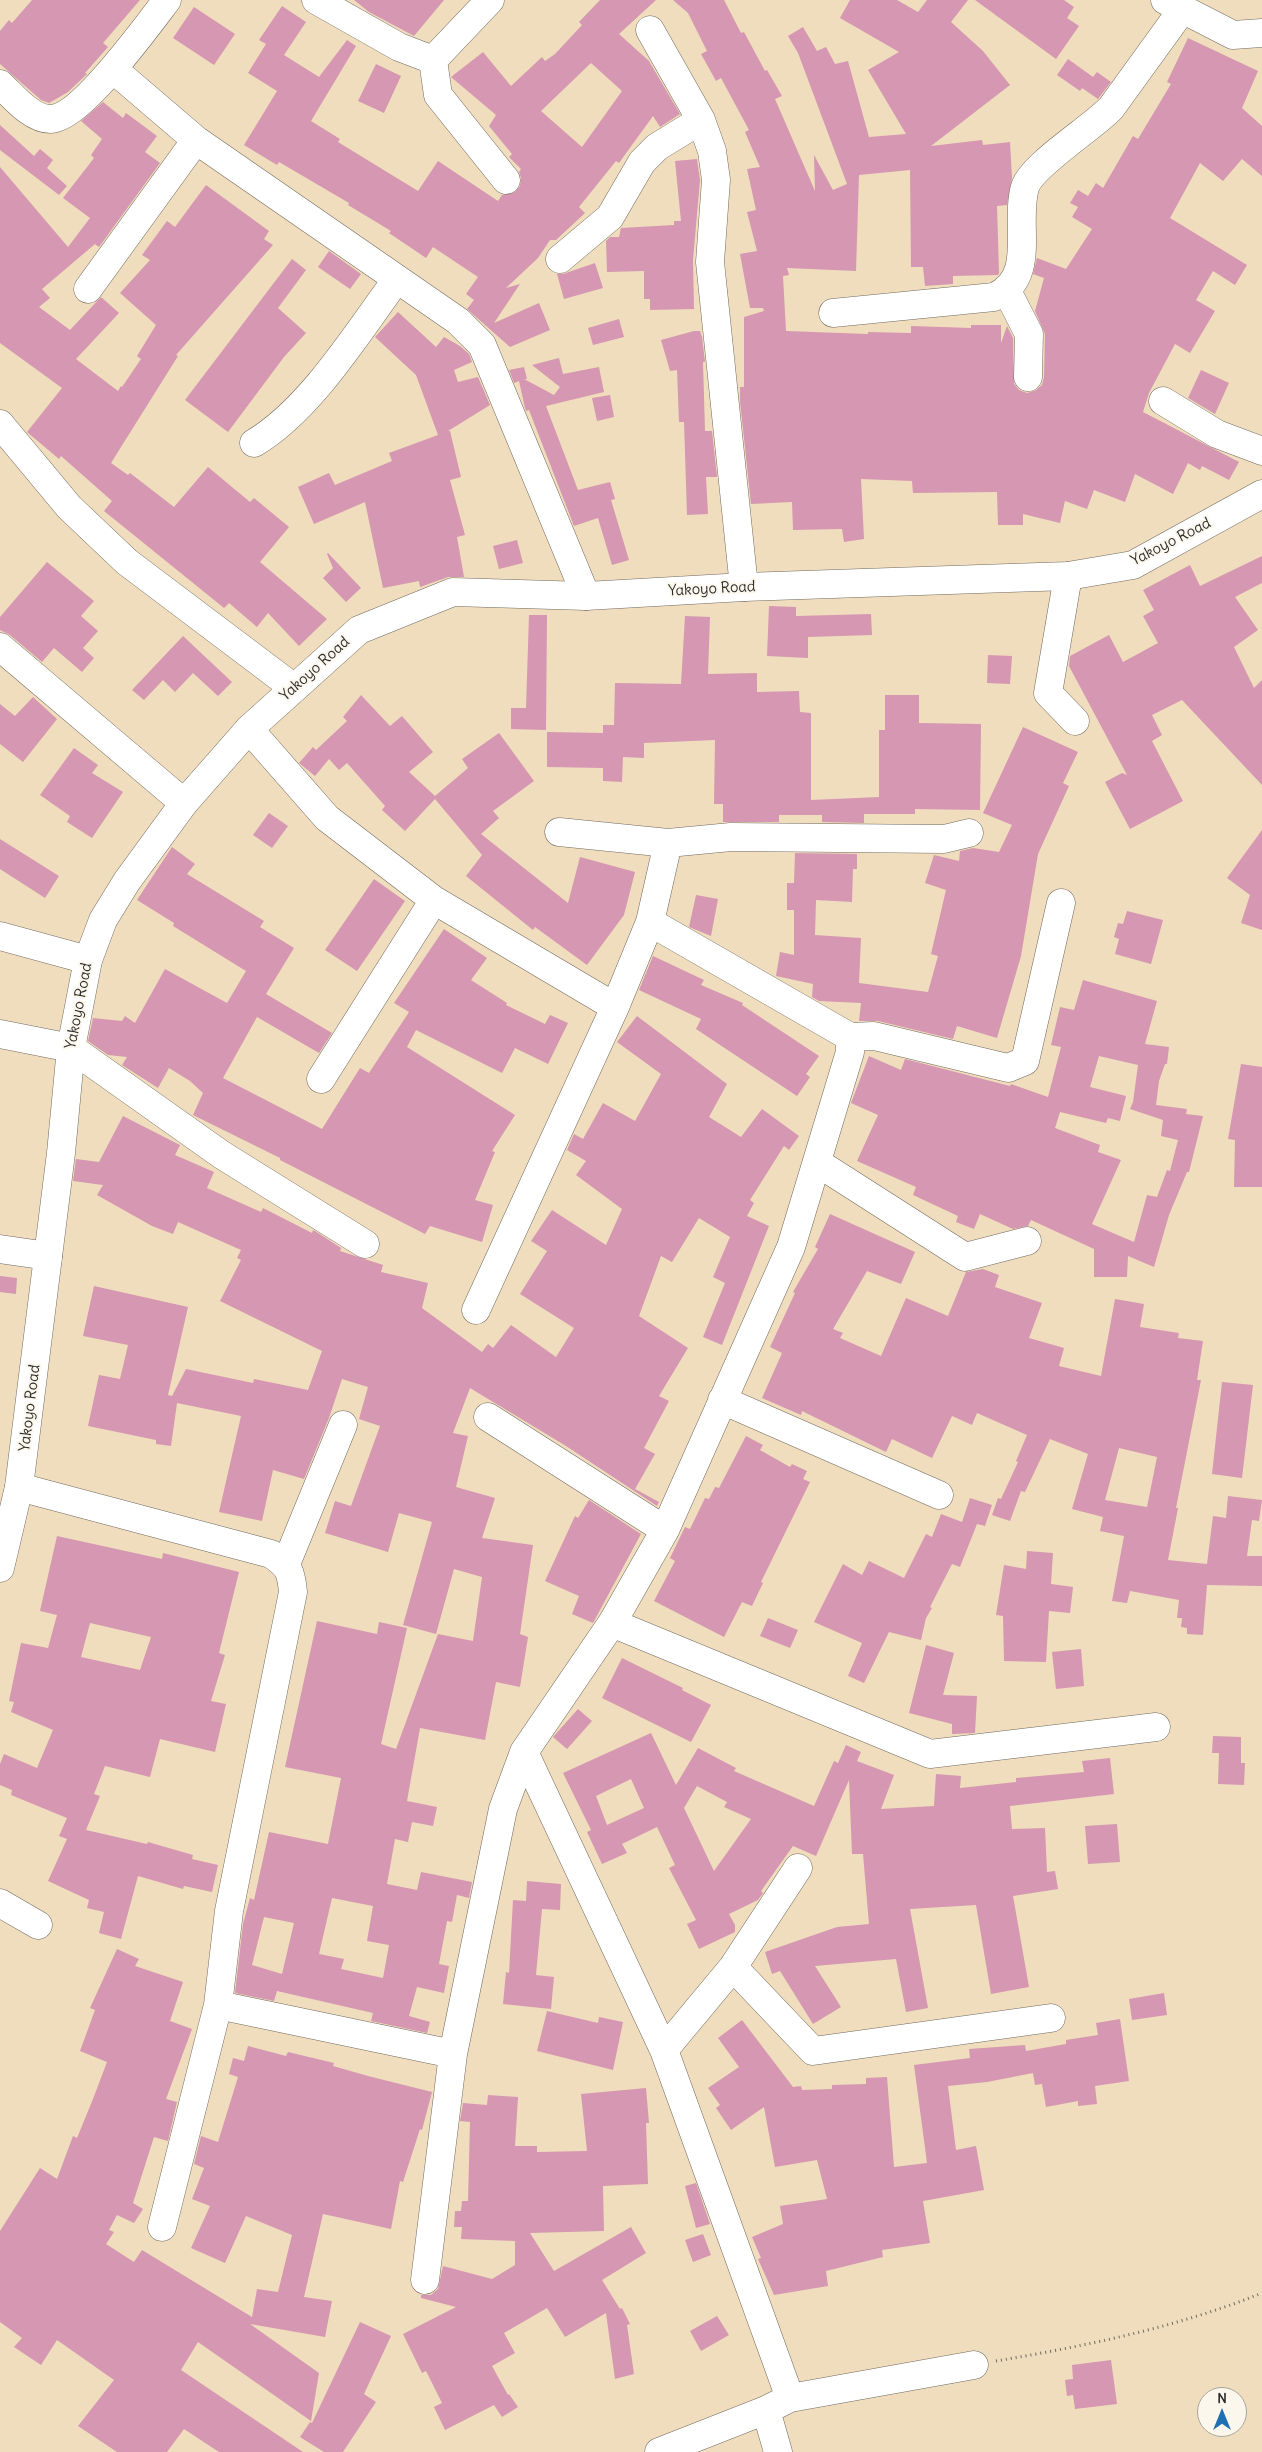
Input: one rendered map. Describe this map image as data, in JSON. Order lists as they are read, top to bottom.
{
  "streets": {
    "street": ["Yakoyo Road"]
  },
  "north": "top"
}
